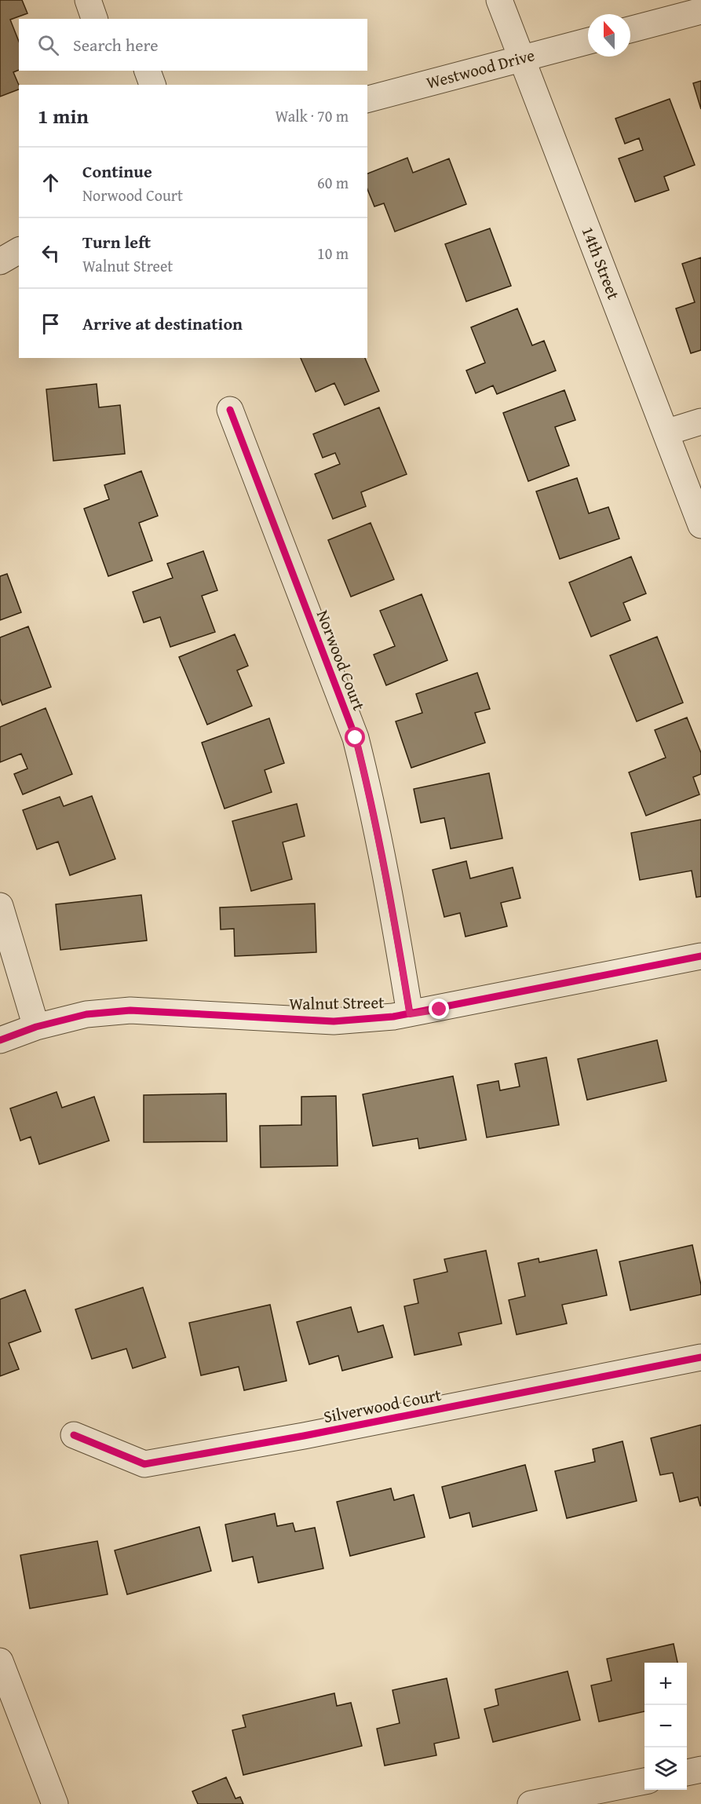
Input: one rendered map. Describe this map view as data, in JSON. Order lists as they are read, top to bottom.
{
  "streets": {
    "street": [
      "Westwood Drive",
      "14th Street",
      "Norwood Court",
      "Walnut Street",
      "Silverwood Court"
    ]
  },
  "crossings": [
    ["Westwood Drive", "14th Street"],
    ["Norwood Court", "Walnut Street"]
  ],
  "north": "top",
  "page": {
    "search": "Search here",
    "heading": ["1 min", "Walk · 70 m"],
    "list": [
      ["Continue", "Norwood Court", "60 m"],
      ["Turn left", "Walnut Street", "10 m"],
      "Arrive at destination"
    ],
    "map_buttons": ["+", "−"]
  }
}
